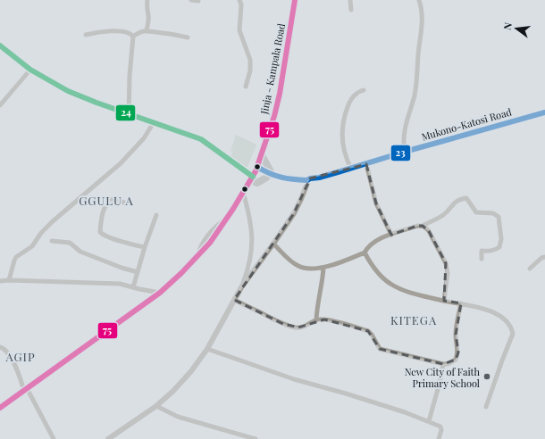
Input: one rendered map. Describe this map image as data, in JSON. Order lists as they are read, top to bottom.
{
  "streets": {
    "highway": ["Jinja - Kampala Road"],
    "main road": ["Mukono-Katosi Road"]
  },
  "crossings": [
    ["Jinja - Kampala Road", "Mukono-Katosi Road"]
  ],
  "districts": ["GGULU A", "KITEGA", "AGIP"],
  "places": ["New City of Faith Primary School"],
  "lines": ["transit line 75", "transit line 24", "transit line 23"],
  "north": "left"
}
